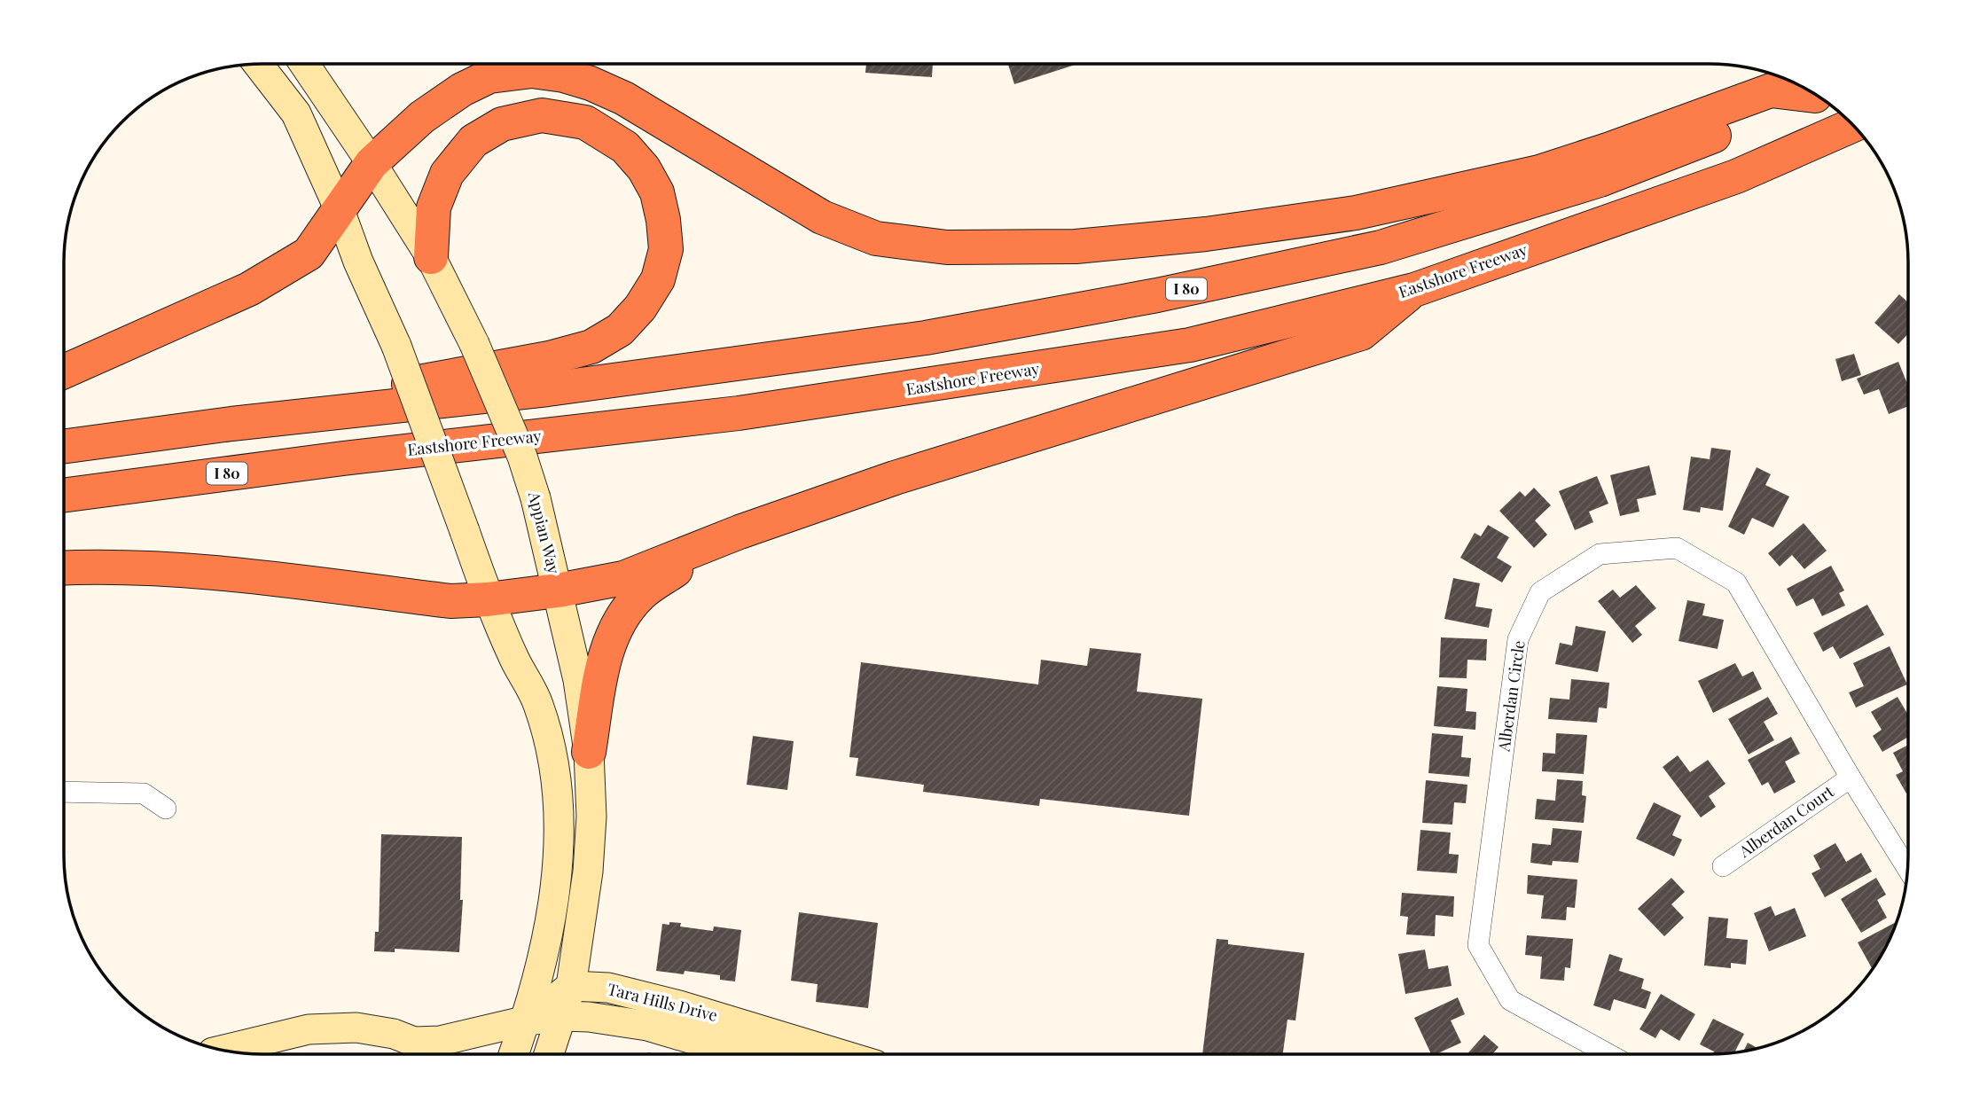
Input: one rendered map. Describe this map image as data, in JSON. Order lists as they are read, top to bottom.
{
  "streets": {
    "highway": ["Eastshore Freeway", "I 80"],
    "main road": ["Appian Way", "Tara Hills Drive"],
    "street": ["Alberdan Circle", "Alberdan Court"]
  },
  "crossings": [
    ["Appian Way", "Tara Hills Drive"],
    ["Alberdan Circle", "Alberdan Court"]
  ]
}
